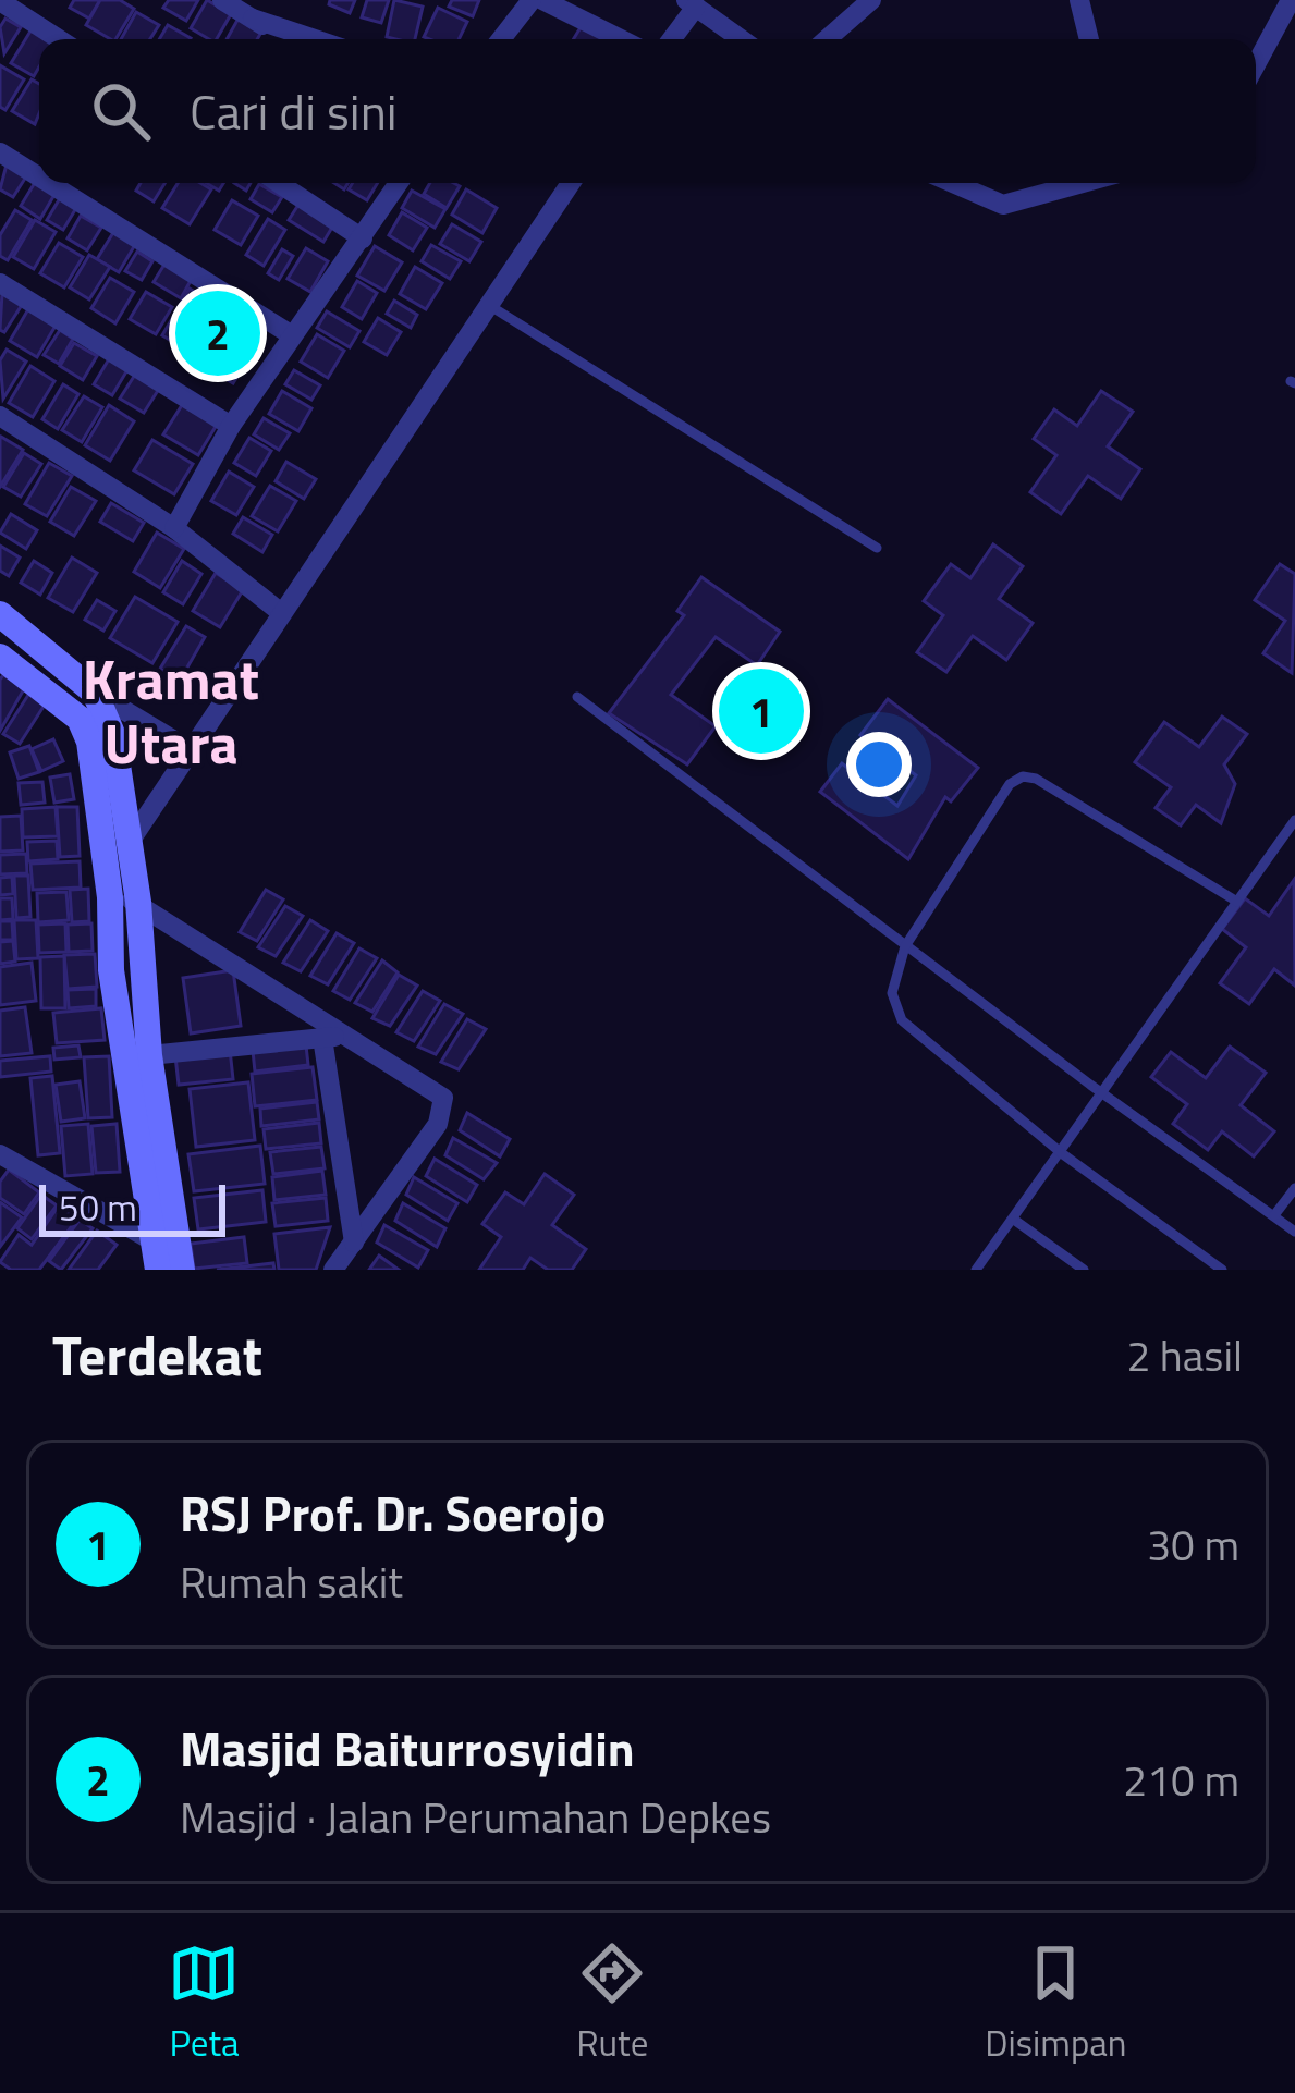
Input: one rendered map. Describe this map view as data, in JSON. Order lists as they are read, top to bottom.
{
  "districts": ["Kramat Utara"],
  "scale_bar": "50 m",
  "page": {
    "search": "Cari di sini",
    "pins": ["2", "1"],
    "scale": "50 m",
    "heading": ["Terdekat", "2 hasil"],
    "list": [
      {
        "mark": "1",
        "name": "RSJ Prof. Dr. Soerojo",
        "note": "Rumah sakit",
        "value": "30 m"
      },
      {
        "mark": "2",
        "name": "Masjid Baiturrosyidin",
        "note": "Masjid · Jalan Perumahan Depkes",
        "value": "210 m"
      }
    ],
    "nav": ["Peta", "Rute", "Disimpan"]
  }
}
